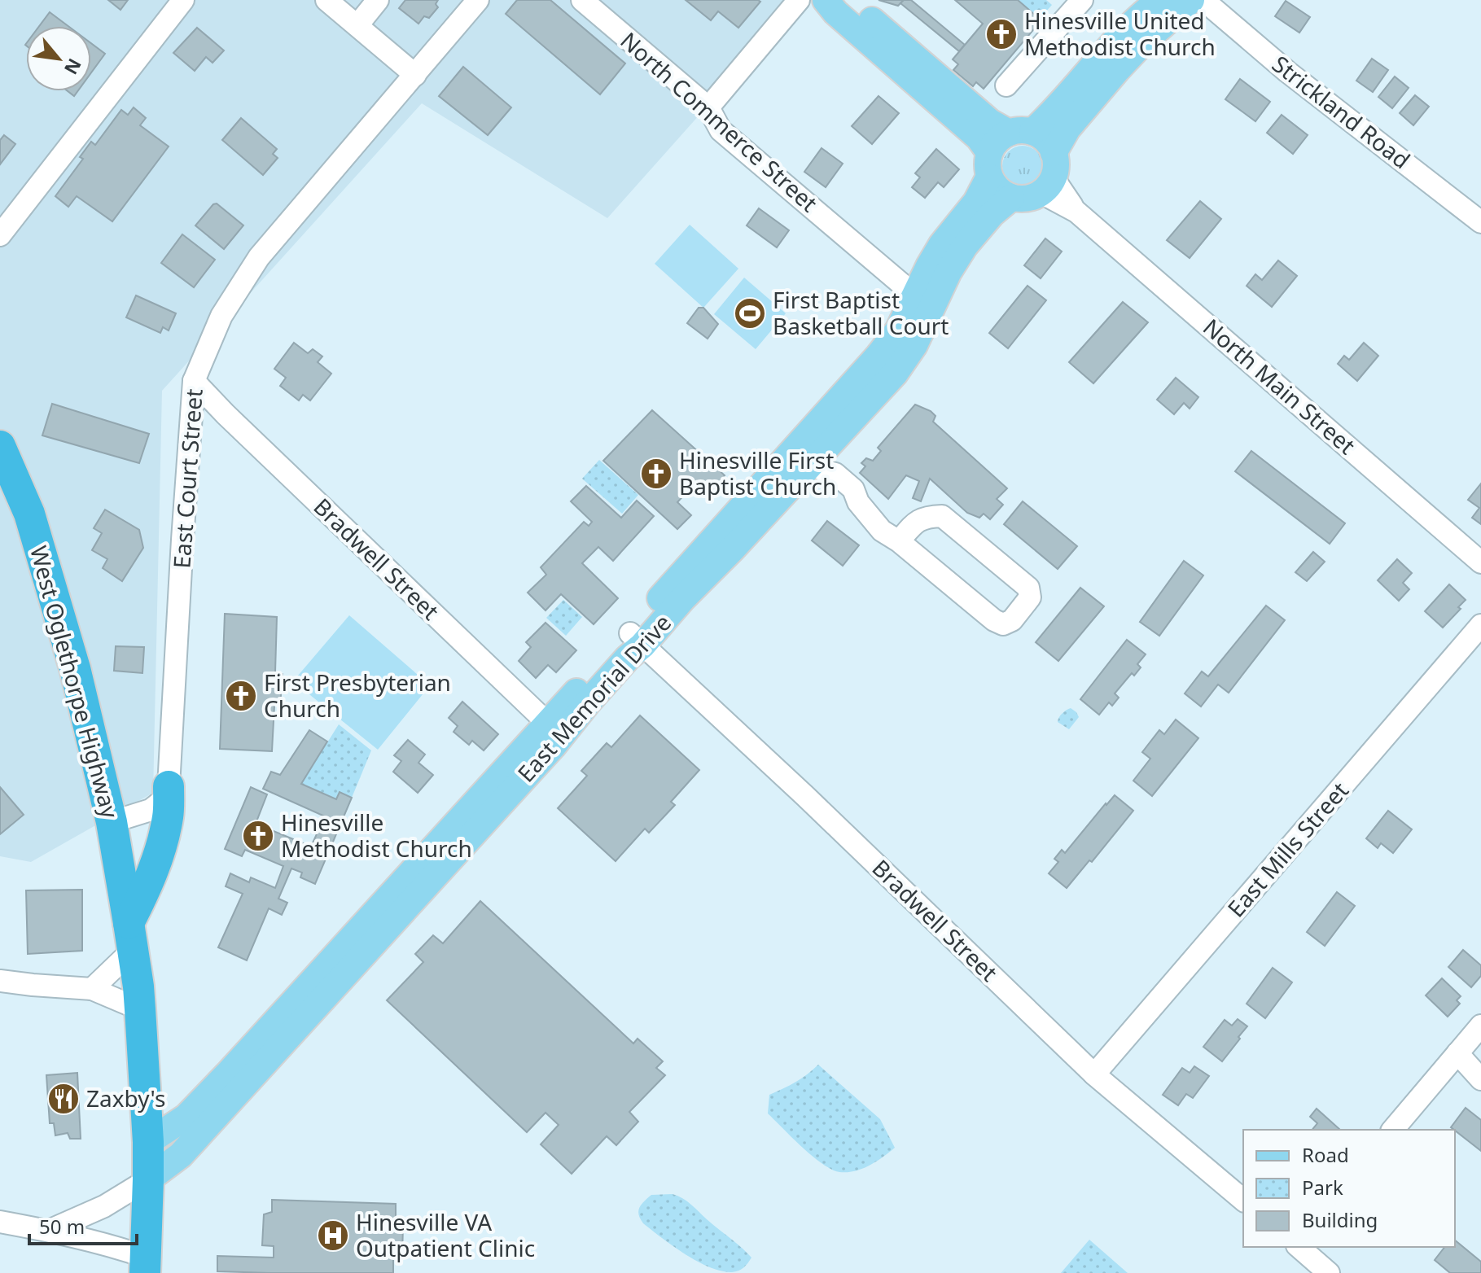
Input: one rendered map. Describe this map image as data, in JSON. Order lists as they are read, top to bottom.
{
  "streets": {
    "highway": ["West Oglethorpe Highway"],
    "main road": ["East Memorial Drive"],
    "street": [
      "Strickland Road",
      "North Commerce Street",
      "North Main Street",
      "East Court Street",
      "Bradwell Street",
      "East Mills Street"
    ]
  },
  "crossings": [
    ["North Commerce Street", "East Memorial Drive"],
    ["North Main Street", "East Memorial Drive"],
    ["East Court Street", "Bradwell Street"],
    ["Bradwell Street", "East Memorial Drive"],
    ["Bradwell Street", "East Mills Street"],
    ["West Oglethorpe Highway", "East Memorial Drive"]
  ],
  "places": {
    "church": [
      "Hinesville United Methodist Church",
      "Hinesville First Baptist Church",
      "First Presbyterian Church",
      "Hinesville Methodist Church"
    ],
    "sports": ["First Baptist Basketball Court"],
    "restaurant": ["Zaxby's"],
    "hospital": ["Hinesville VA Outpatient Clinic"]
  },
  "legend": ["Road", "Park", "Building"],
  "scale_bar": "50 m",
  "north": "bottom right"
}
